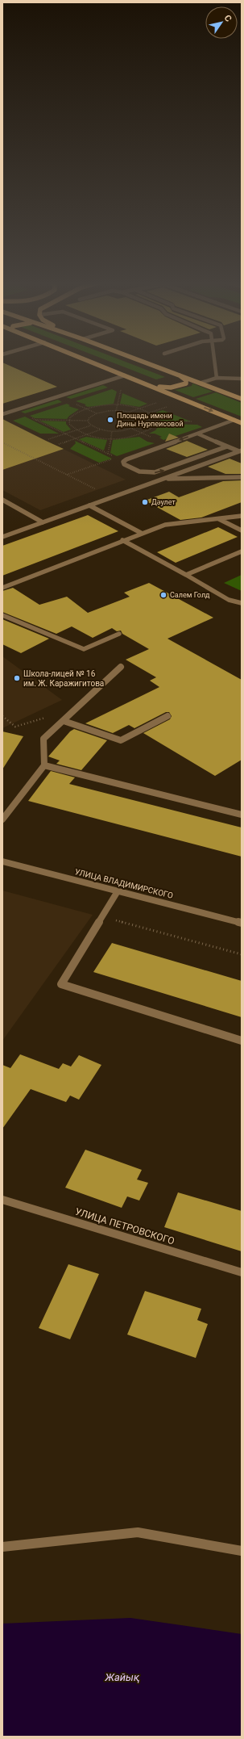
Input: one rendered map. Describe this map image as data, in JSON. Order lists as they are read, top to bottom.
{
  "streets": {
    "street": ["УЛИЦА ВЛАДИМИРСКОГО", "УЛИЦА ПЕТРОВСКОГО"]
  },
  "water": ["Жайық"],
  "places": [
    "Площадь имени Дины Нурпеисовой",
    "Дәулет",
    "Салем Голд",
    "Школа-лицей № 16 им. Ж. Каражигитова"
  ],
  "north": "top right"
}
